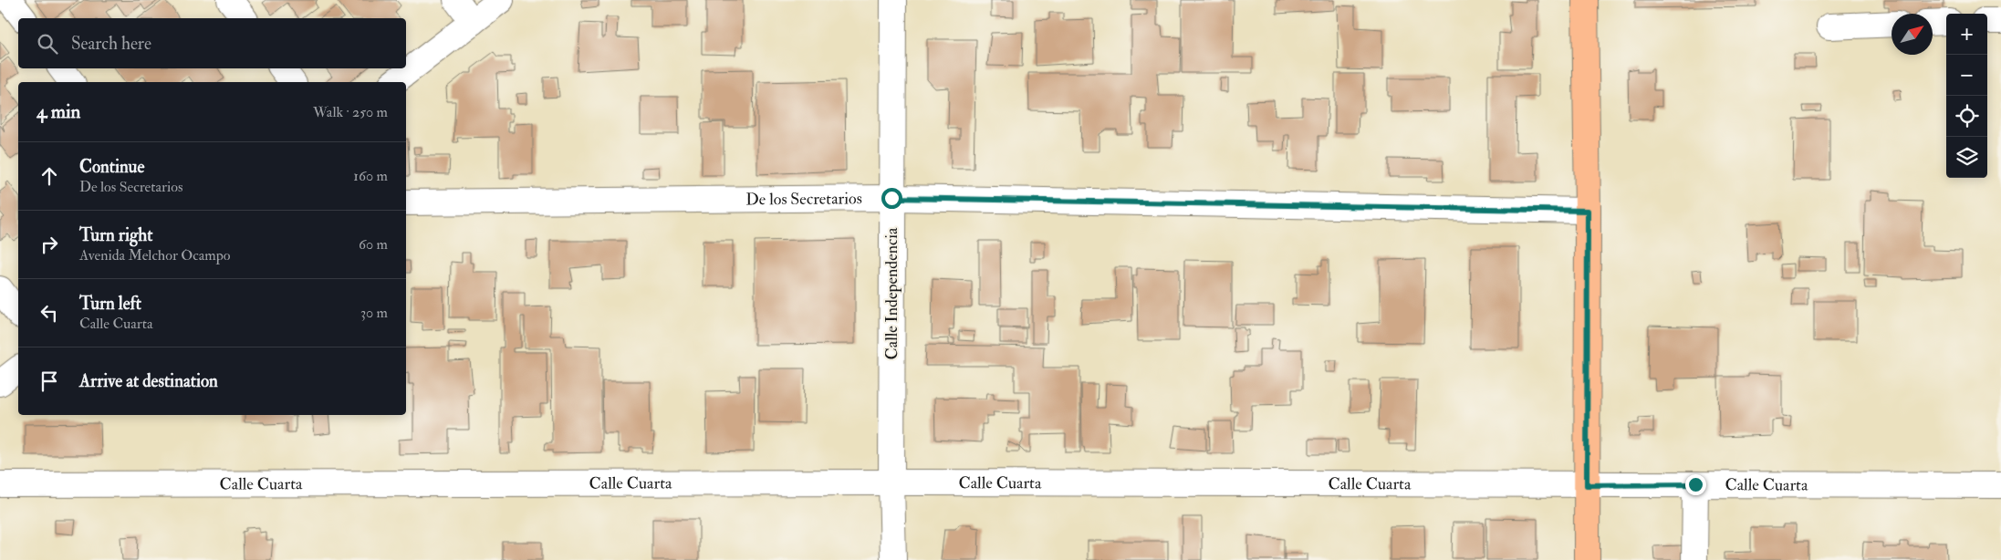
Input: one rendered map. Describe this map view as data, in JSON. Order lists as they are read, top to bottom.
{
  "streets": {
    "street": ["De los Secretarios", "Calle Independencia", "Calle Cuarta"]
  },
  "crossings": [
    ["De los Secretarios", "Calle Independencia"],
    ["Calle Independencia", "Calle Cuarta"]
  ],
  "north": "top right",
  "page": {
    "map_buttons": ["+", "−"],
    "search": "Search here",
    "heading": ["4 min", "Walk · 250 m"],
    "list": [
      ["Continue", "De los Secretarios", "160 m"],
      ["Turn right", "Avenida Melchor Ocampo", "60 m"],
      ["Turn left", "Calle Cuarta", "30 m"],
      "Arrive at destination"
    ]
  }
}
